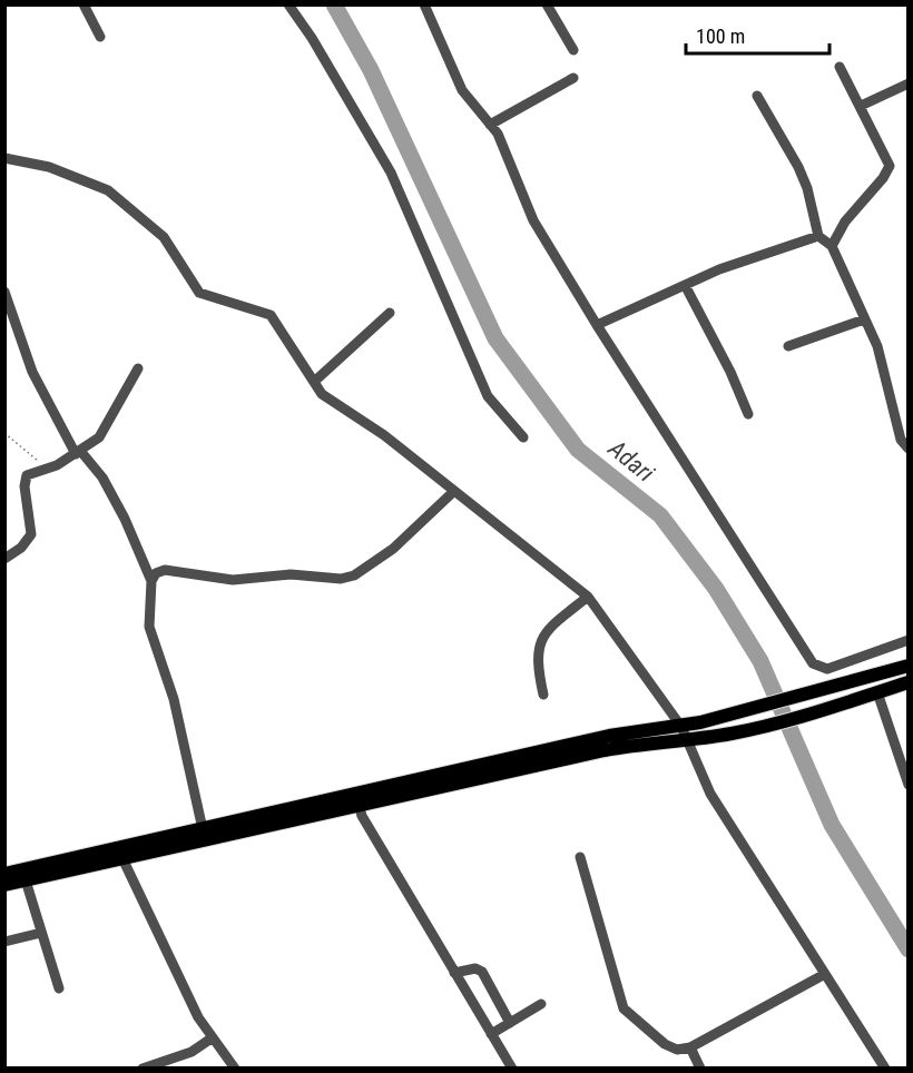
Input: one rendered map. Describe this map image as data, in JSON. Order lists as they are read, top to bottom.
{
  "water": ["Adari"],
  "scale_bar": "100 m"
}
